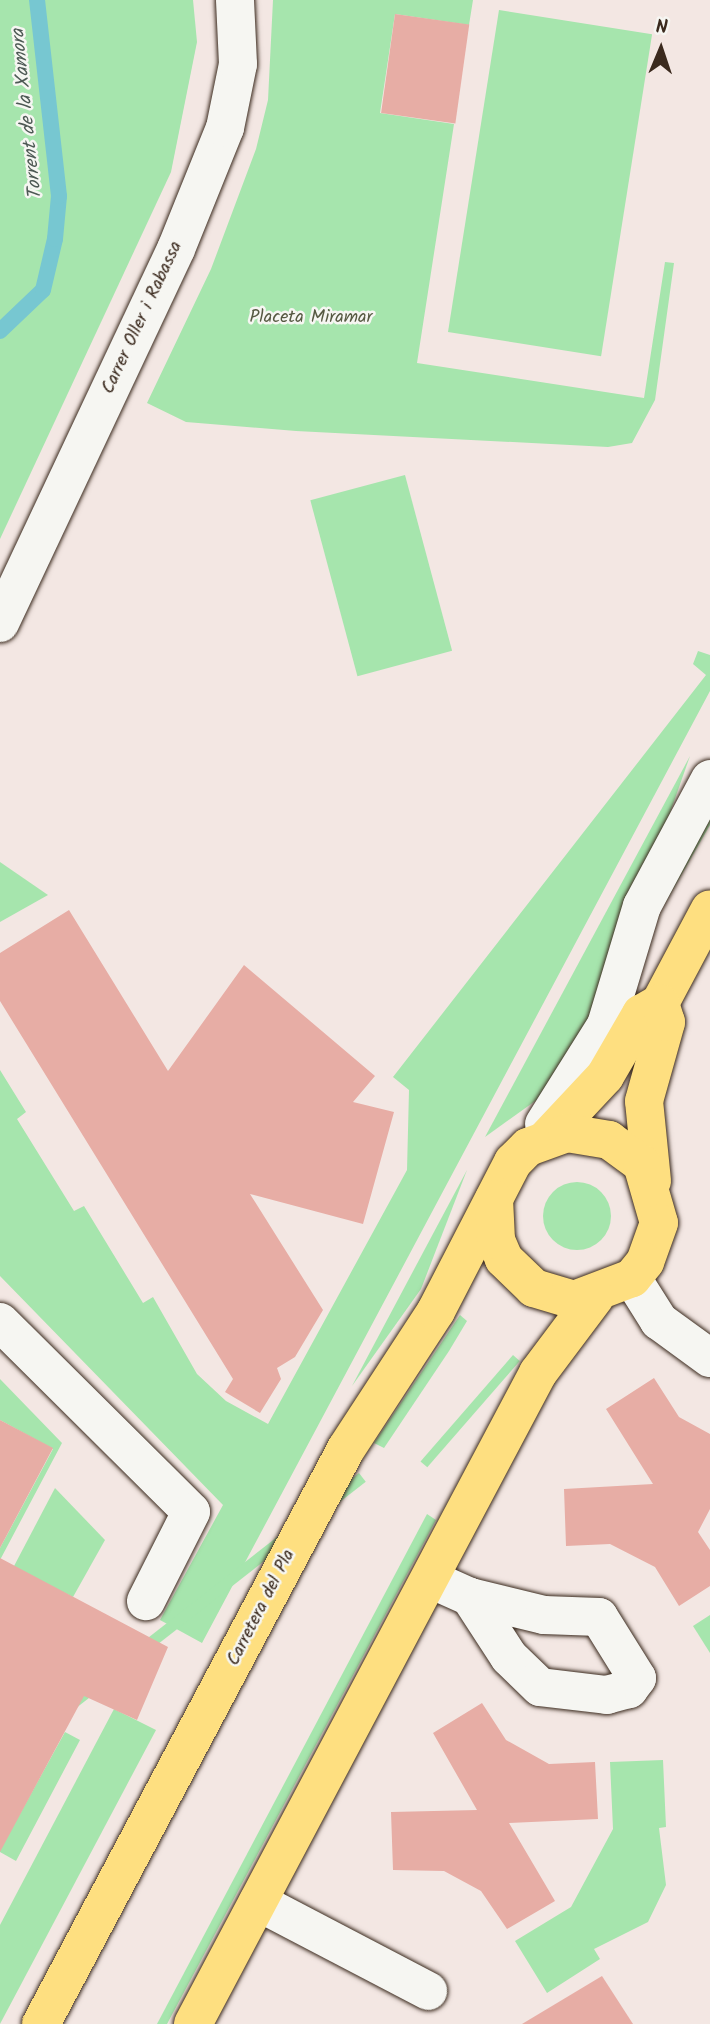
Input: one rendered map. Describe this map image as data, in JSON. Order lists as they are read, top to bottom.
{
  "streets": {
    "main road": ["Carretera del Pla"],
    "street": ["Carrer Oller i Rabassa"]
  },
  "water": ["Torrent de la Xamora"],
  "parks": ["Placeta Miramar"],
  "north": "top"
}
